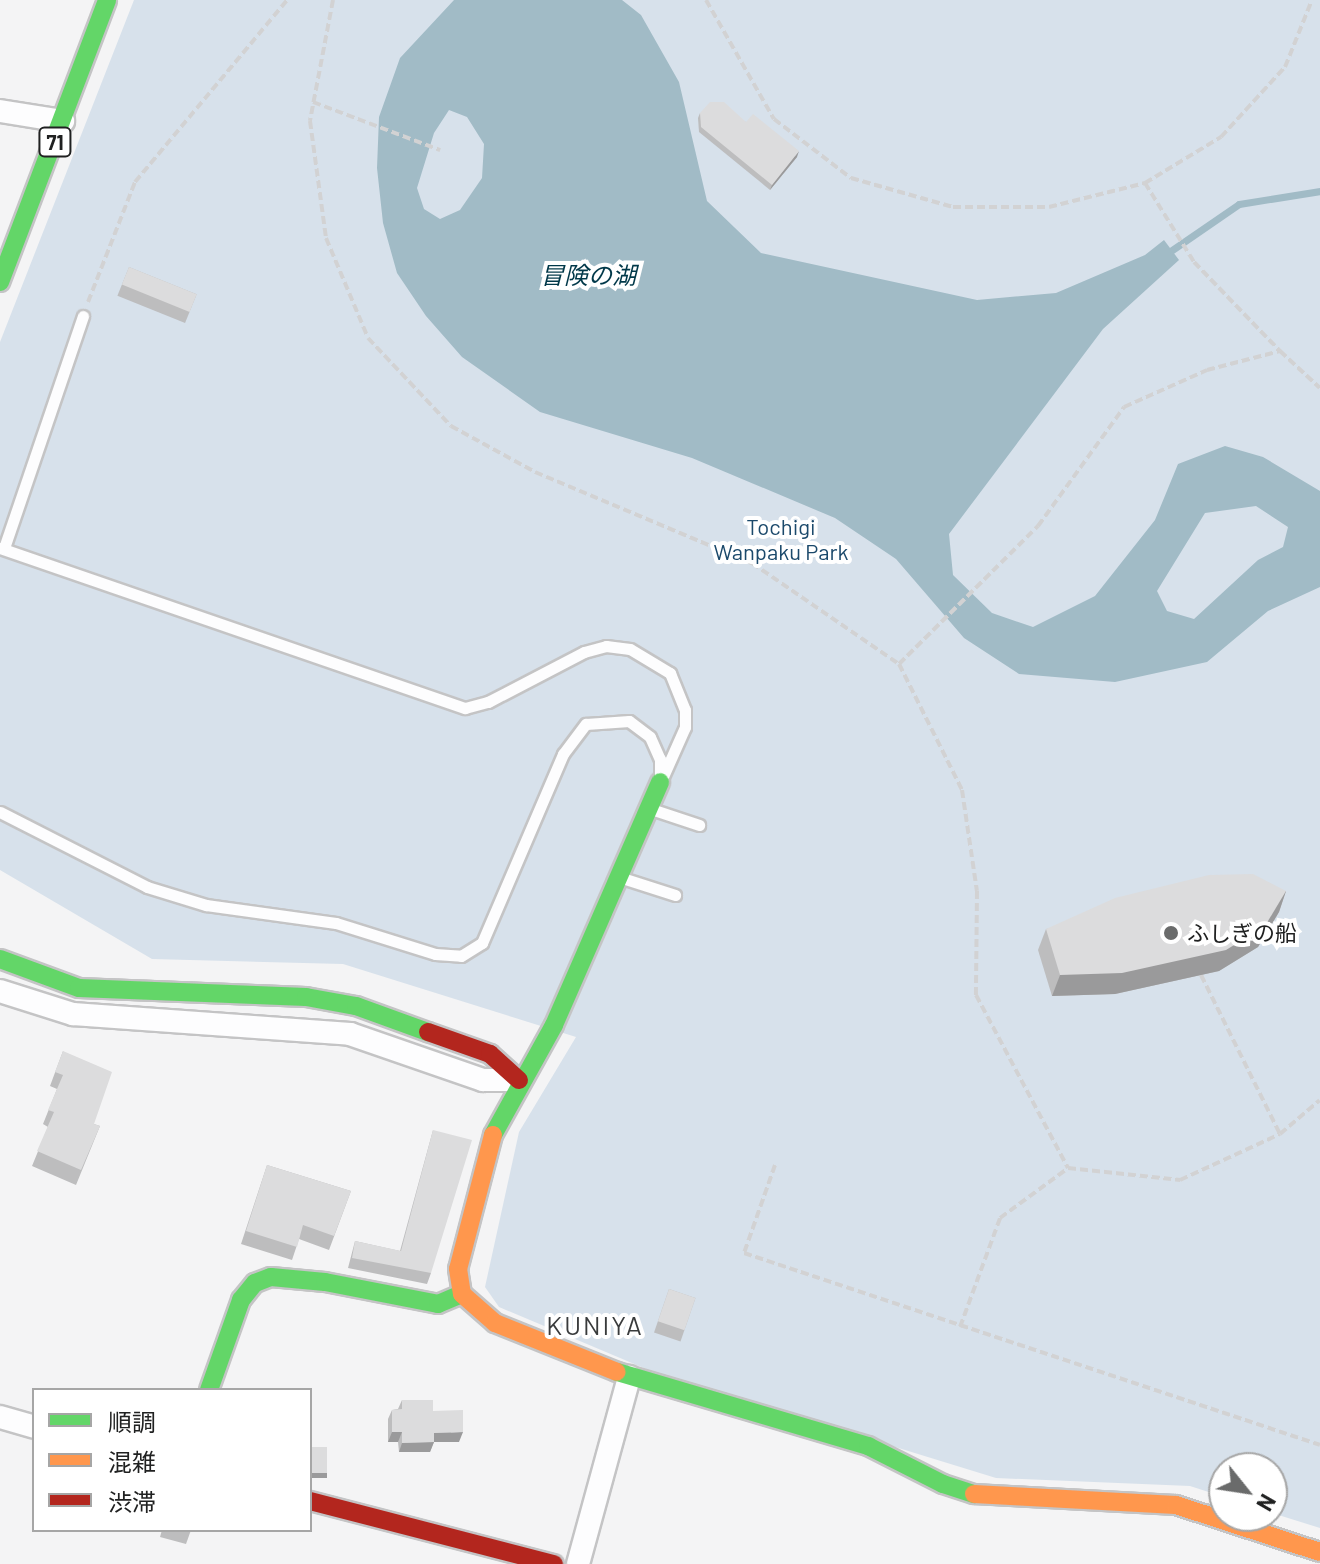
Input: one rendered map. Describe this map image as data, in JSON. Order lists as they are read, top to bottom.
{
  "streets": {
    "street": ["71"]
  },
  "districts": ["KUNIYA"],
  "water": ["冒険の湖"],
  "parks": ["Tochigi Wanpaku Park"],
  "places": ["ふしぎの船"],
  "legend": ["順調", "混雑", "渋滞"],
  "north": "bottom right"
}
